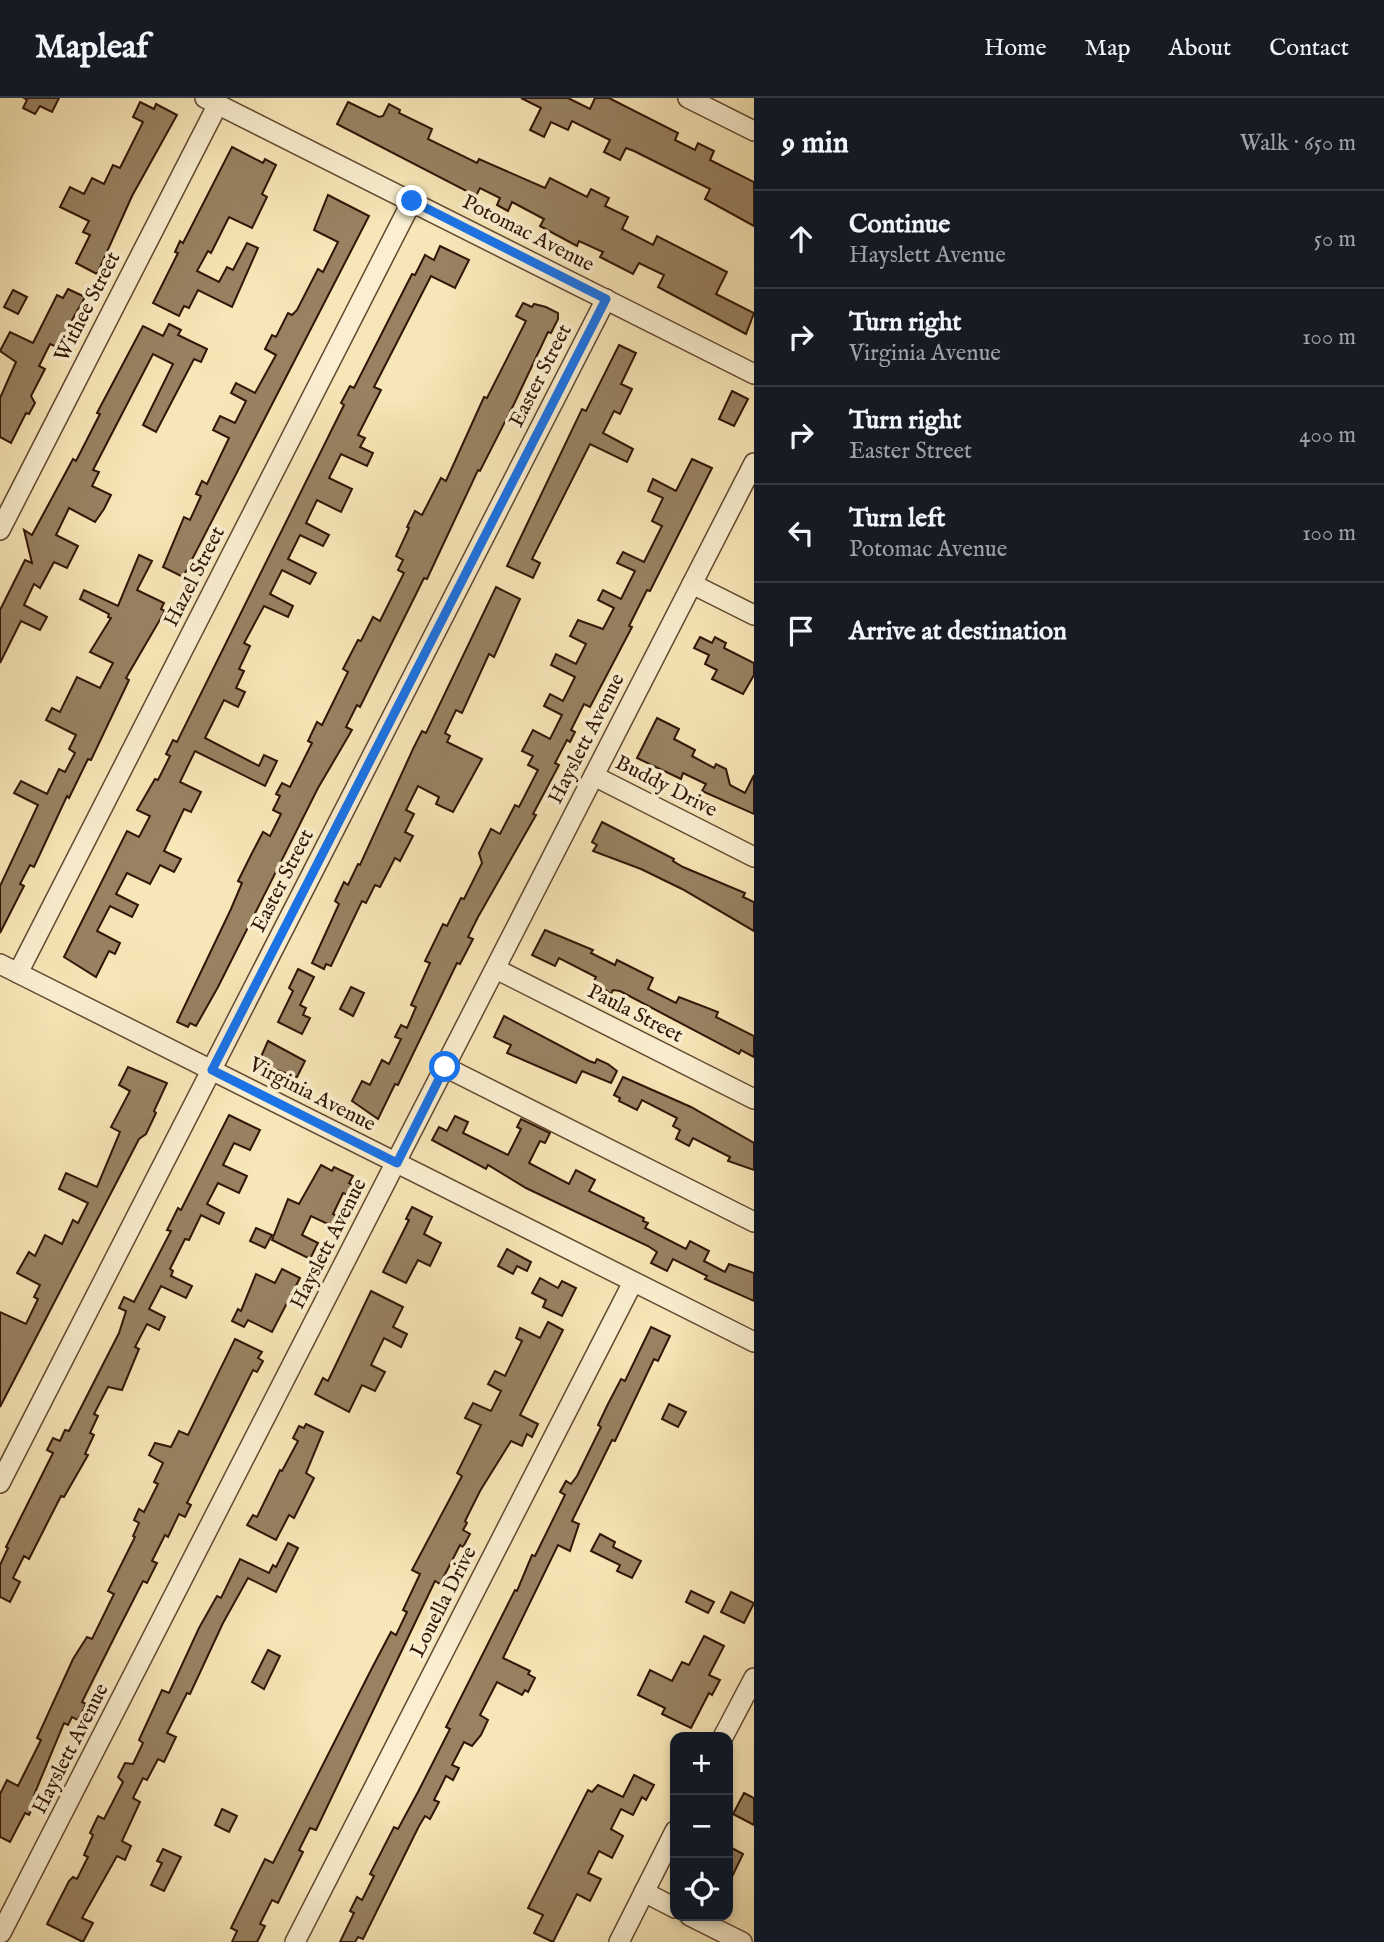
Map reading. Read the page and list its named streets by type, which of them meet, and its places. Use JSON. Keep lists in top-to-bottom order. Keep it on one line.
{"streets":{"street":["Potomac Avenue","Withee Street","Easter Street","Hazel Street","Hayslett Avenue","Buddy Drive","Paula Street","Virginia Avenue","Louella Drive"]},"crossings":[["Potomac Avenue","Withee Street"],["Potomac Avenue","Easter Street"],["Potomac Avenue","Hazel Street"],["Easter Street","Virginia Avenue"],["Hazel Street","Virginia Avenue"],["Hayslett Avenue","Buddy Drive"],["Hayslett Avenue","Paula Street"],["Hayslett Avenue","Virginia Avenue"],["Virginia Avenue","Louella Drive"]],"page":{"header":"Mapleaf","nav":["Home","Map","About","Contact"],"heading":["9 min","Walk · 650 m"],"list":[["Continue","Hayslett Avenue","50 m"],["Turn right","Virginia Avenue","100 m"],["Turn right","Easter Street","400 m"],["Turn left","Potomac Avenue","100 m"],"Arrive at destination"],"map_buttons":["+","−"]}}
